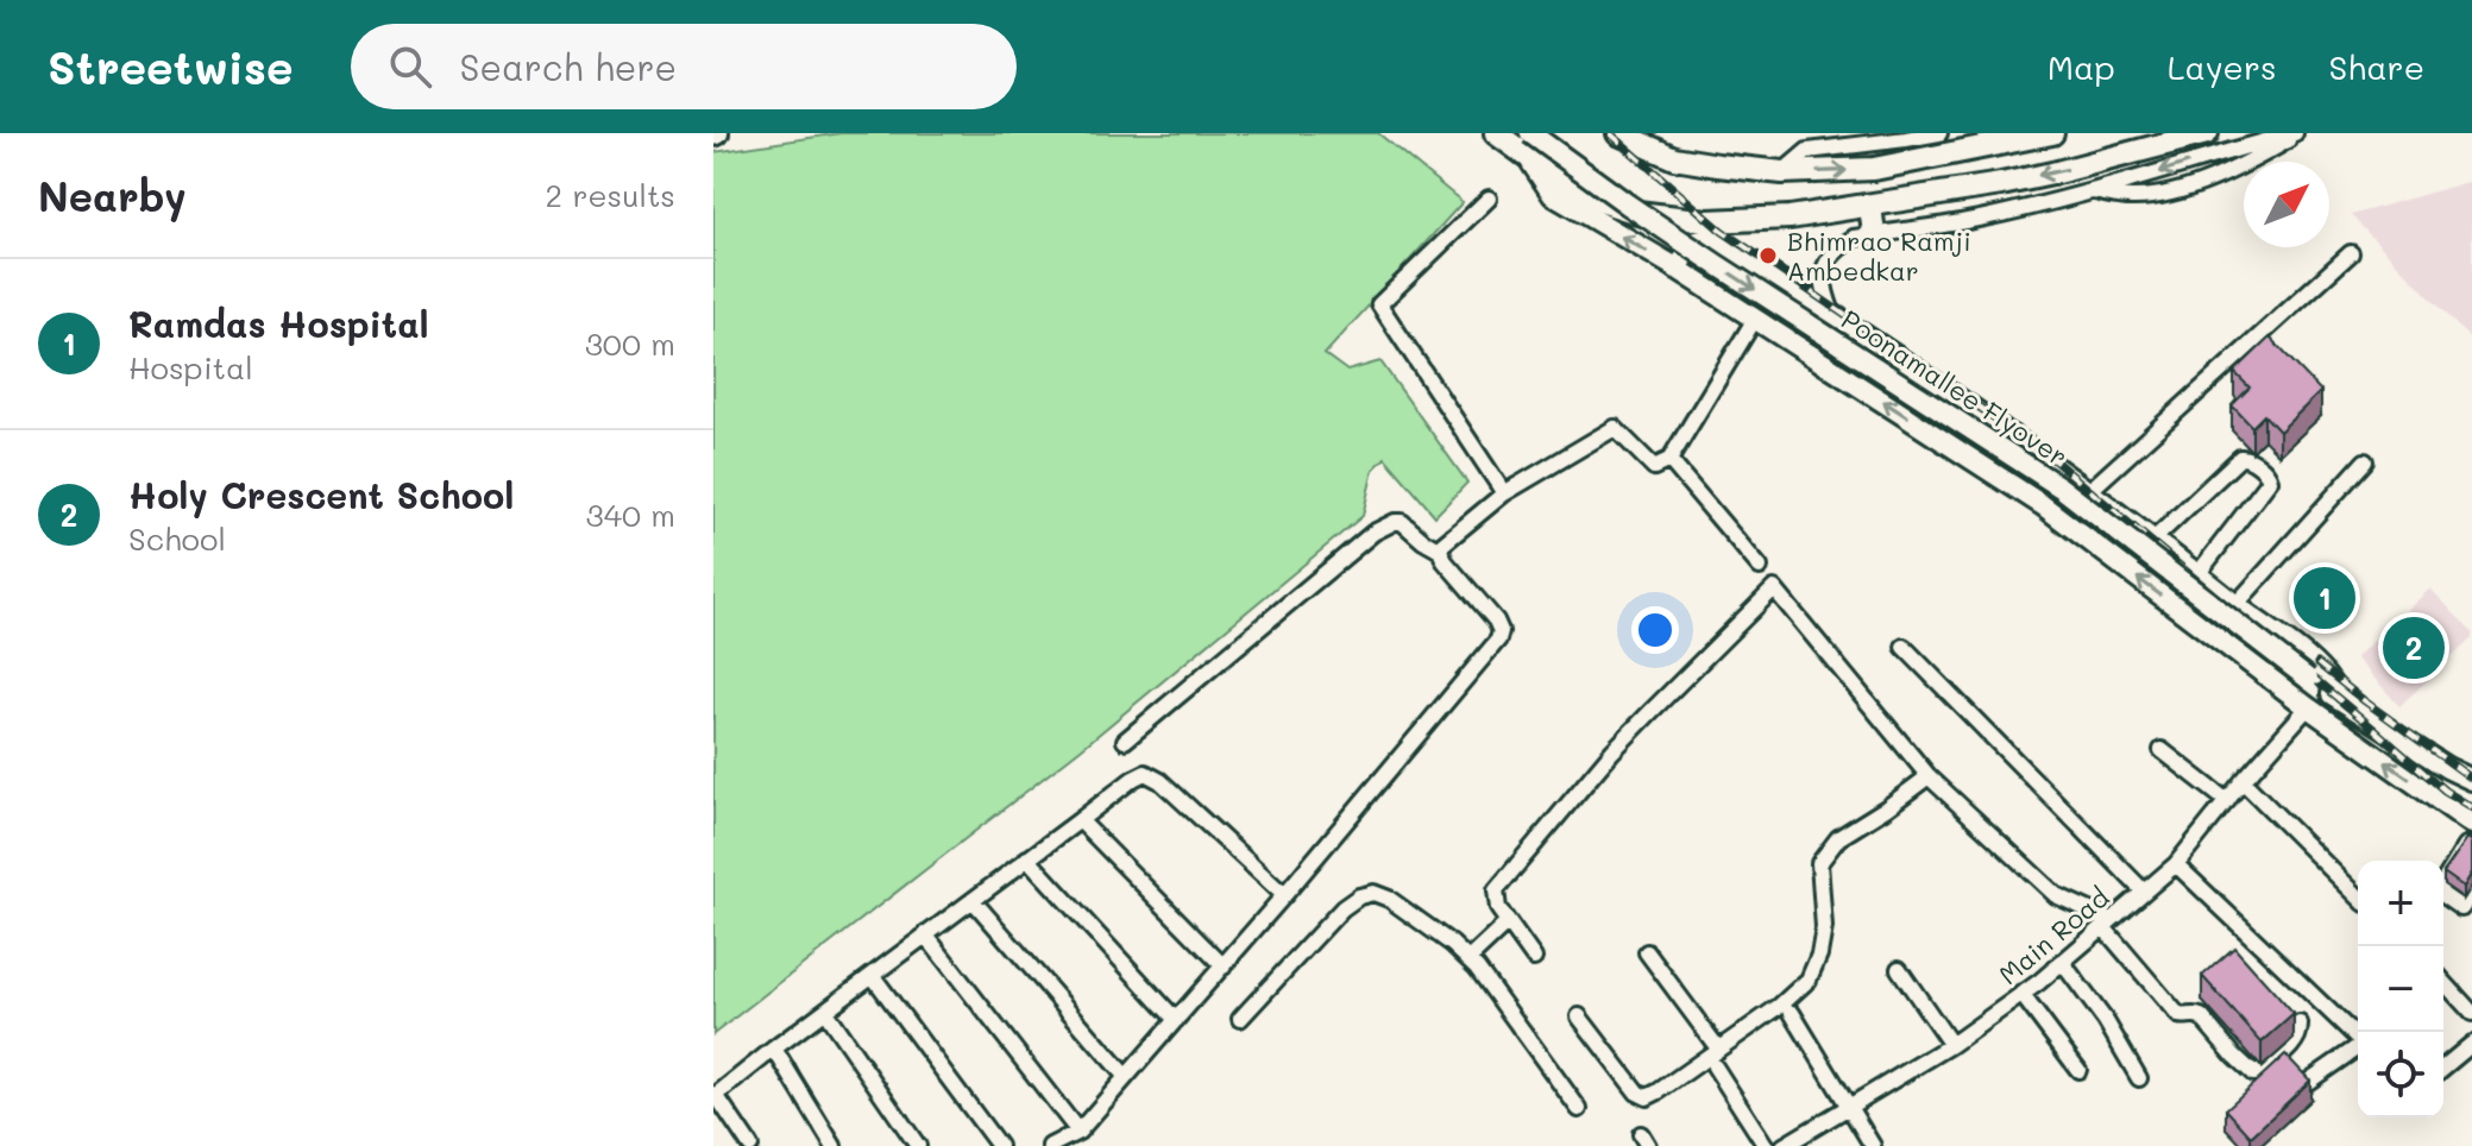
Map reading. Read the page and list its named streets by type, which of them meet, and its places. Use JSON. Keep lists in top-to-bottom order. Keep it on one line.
{"streets":{"main road":["Poonamallee Flyover"],"street":["Main Road"]},"places":["Bhimrao Ramji Ambedkar"],"north":"top right","page":{"header":"Streetwise","search":"Search here","nav":["Map","Layers","Share"],"heading":["Nearby","2 results"],"list":[{"mark":"1","name":"Ramdas Hospital","note":"Hospital","value":"300 m"},{"mark":"2","name":"Holy Crescent School","note":"School","value":"340 m"}],"pins":["1","2"],"map_buttons":["+","−"]}}
